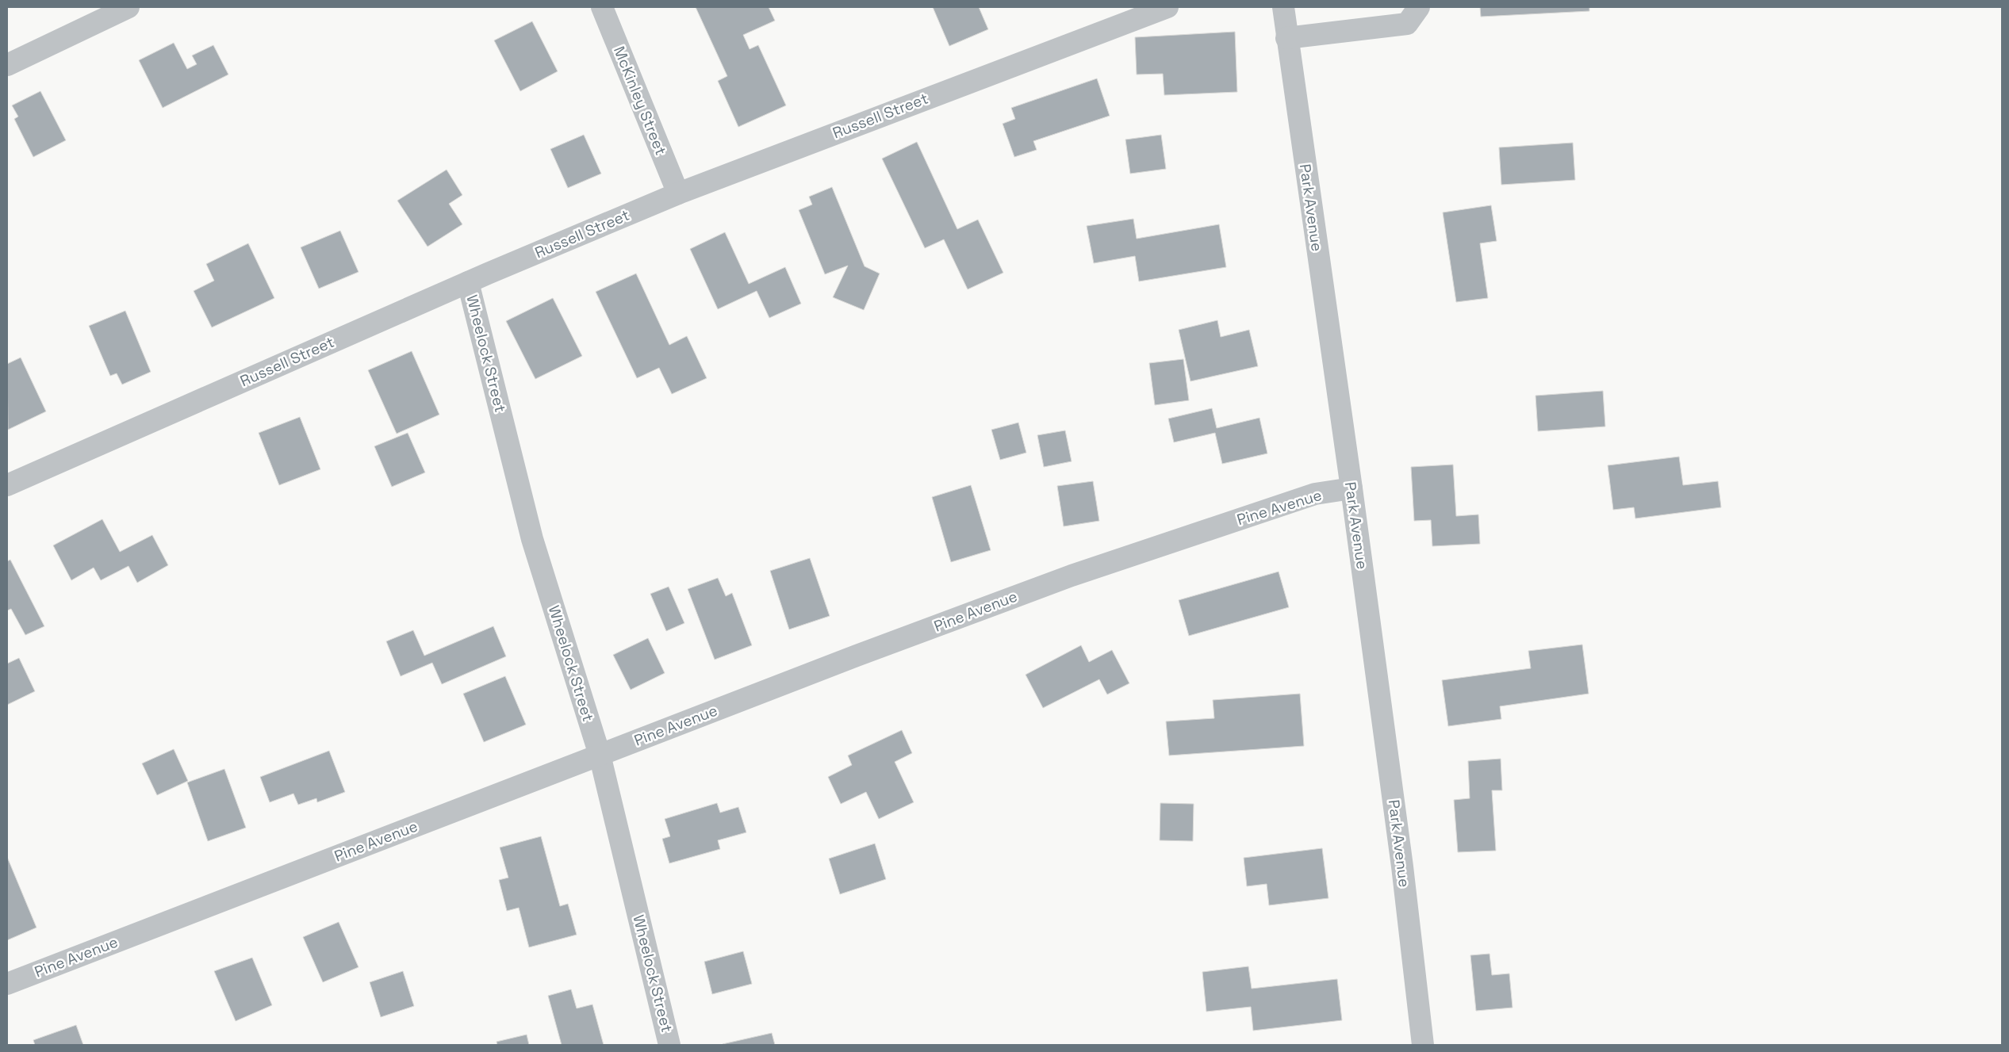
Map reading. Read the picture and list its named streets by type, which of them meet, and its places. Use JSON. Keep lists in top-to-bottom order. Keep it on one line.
{"streets":{"street":["McKinley Street","Russell Street","Park Avenue","Wheelock Street","Pine Avenue"]},"crossings":[["McKinley Street","Russell Street"],["Russell Street","Wheelock Street"],["Park Avenue","Pine Avenue"],["Wheelock Street","Pine Avenue"]]}
